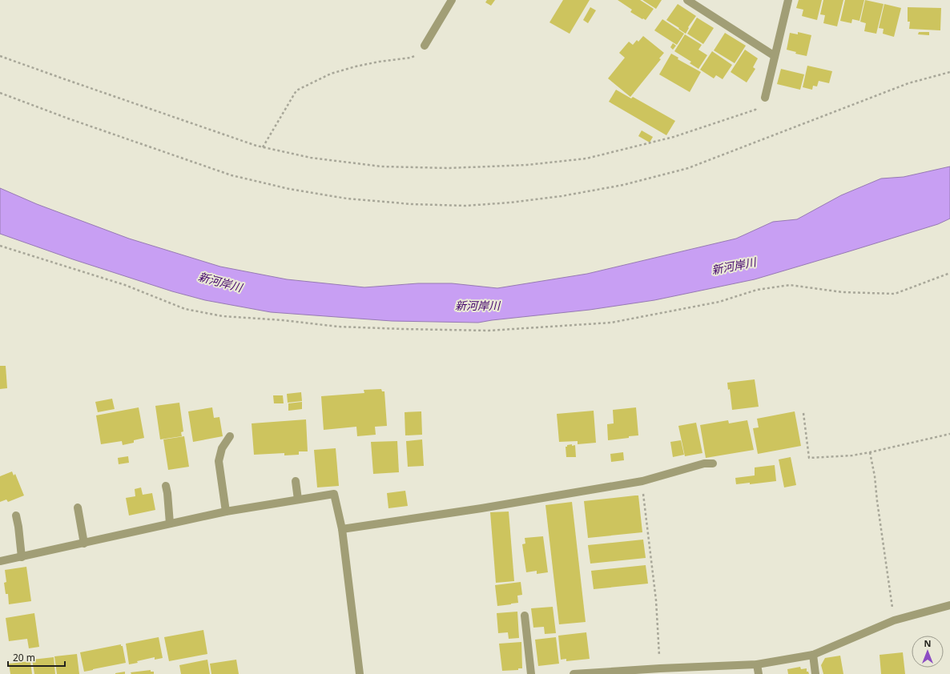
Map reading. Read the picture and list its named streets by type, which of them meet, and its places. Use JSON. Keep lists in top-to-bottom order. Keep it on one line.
{"water":["新河岸川"],"scale_bar":"20 m","north":"top"}
